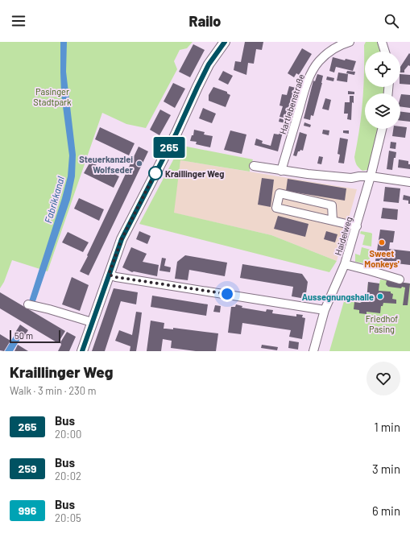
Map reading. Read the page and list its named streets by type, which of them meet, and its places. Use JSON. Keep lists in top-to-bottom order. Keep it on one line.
{"streets":{"street":["Hartlebenstraße","Haidelweg"]},"water":["Fabrikkanal"],"parks":["Pasinger Stadtpark","Friedhof Pasing"],"places":["Steuerkanzlei Wolfseder","Kraillinger Weg","Sweet Monkeys'","Aussegnungshalle"],"lines":["bus line 265"],"scale_bar":"50 m","page":{"header":"Railo","on_map":"265","scale":"50 m","heading":["Kraillinger Weg","Walk · 3 min · 230 m"],"list":[{"mark":"265","name":"Bus","note":"20:00","value":"1 min"},{"mark":"259","name":"Bus","note":"20:02","value":"3 min"},{"mark":"996","name":"Bus","note":"20:05","value":"6 min"}]}}
